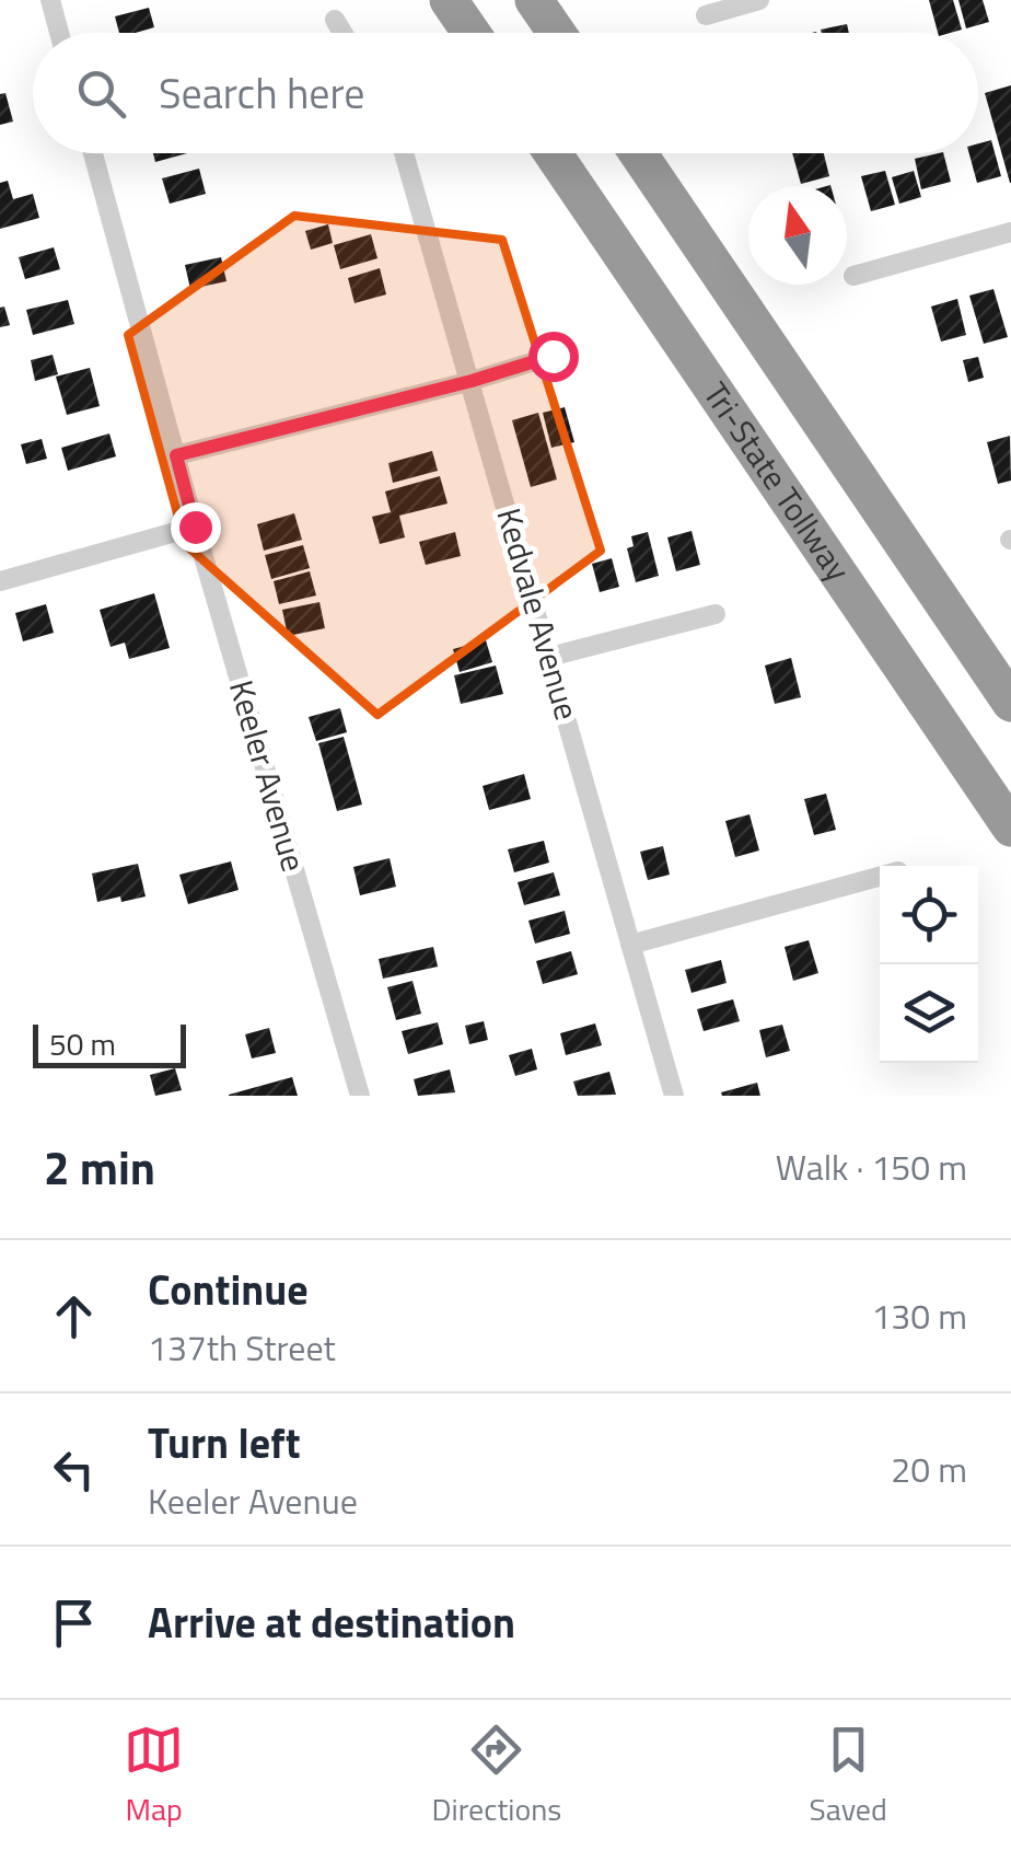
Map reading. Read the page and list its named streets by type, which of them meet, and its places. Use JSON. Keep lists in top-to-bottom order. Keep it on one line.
{"streets":{"highway":["Tri-State Tollway"],"street":["Kedvale Avenue","Keeler Avenue"]},"scale_bar":"50 m","north":"top","page":{"search":"Search here","scale":"50 m","heading":["2 min","Walk · 150 m"],"list":[["Continue","137th Street","130 m"],["Turn left","Keeler Avenue","20 m"],"Arrive at destination"],"nav":["Map","Directions","Saved"]}}
